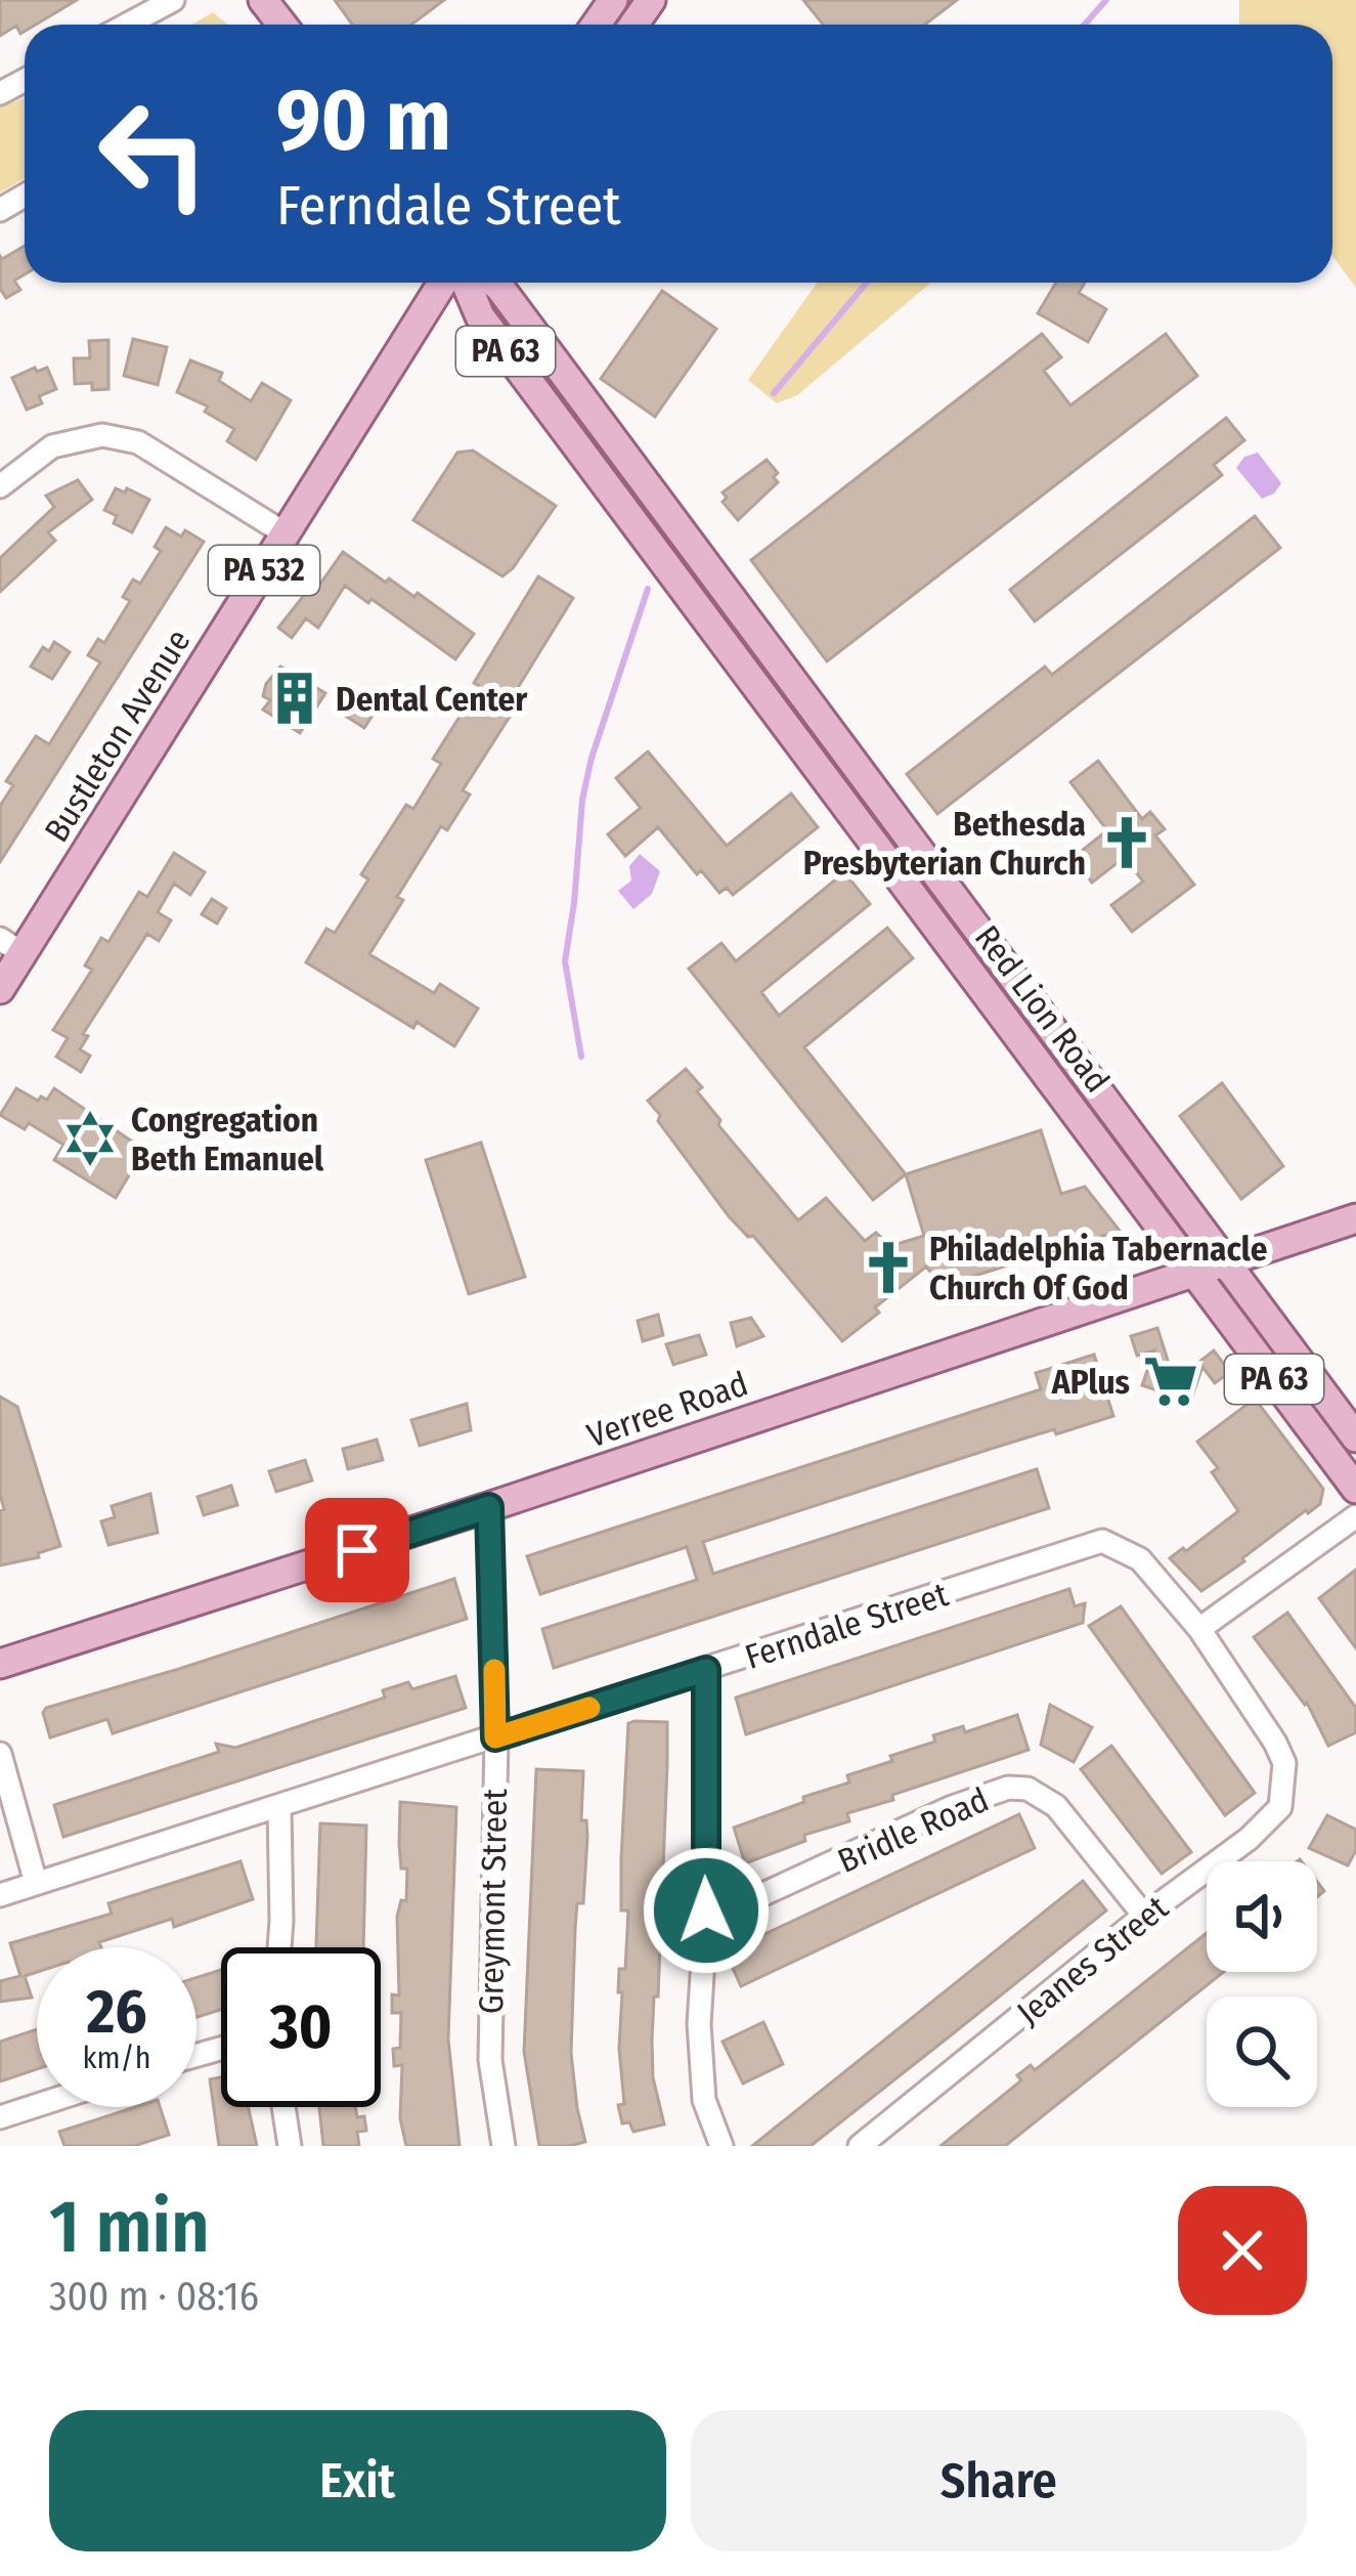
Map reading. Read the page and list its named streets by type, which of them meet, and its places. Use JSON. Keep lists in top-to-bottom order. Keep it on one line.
{"streets":{"main road":["PA 63","PA 532","Bustleton Avenue","Red Lion Road","Verree Road"],"street":["Ferndale Street","Bridle Road","Greymont Street","Jeanes Street"]},"crossings":[["Red Lion Road","Verree Road"],["Verree Road","Greymont Street"],["Ferndale Street","Greymont Street"],["Ferndale Street","Jeanes Street"],["Bridle Road","Jeanes Street"]],"places":{"building":["Dental Center"],"church":["Bethesda Presbyterian Church","Philadelphia Tabernacle Church Of God"],"synagogue":["Congregation Beth Emanuel"],"supermarket":["APlus"]},"page":{"turn":["90 m","Ferndale Street"],"speed":"26 km/h","limit":"30","heading":["1 min","300 m · 08:16"],"buttons":["Exit","Share"]}}
